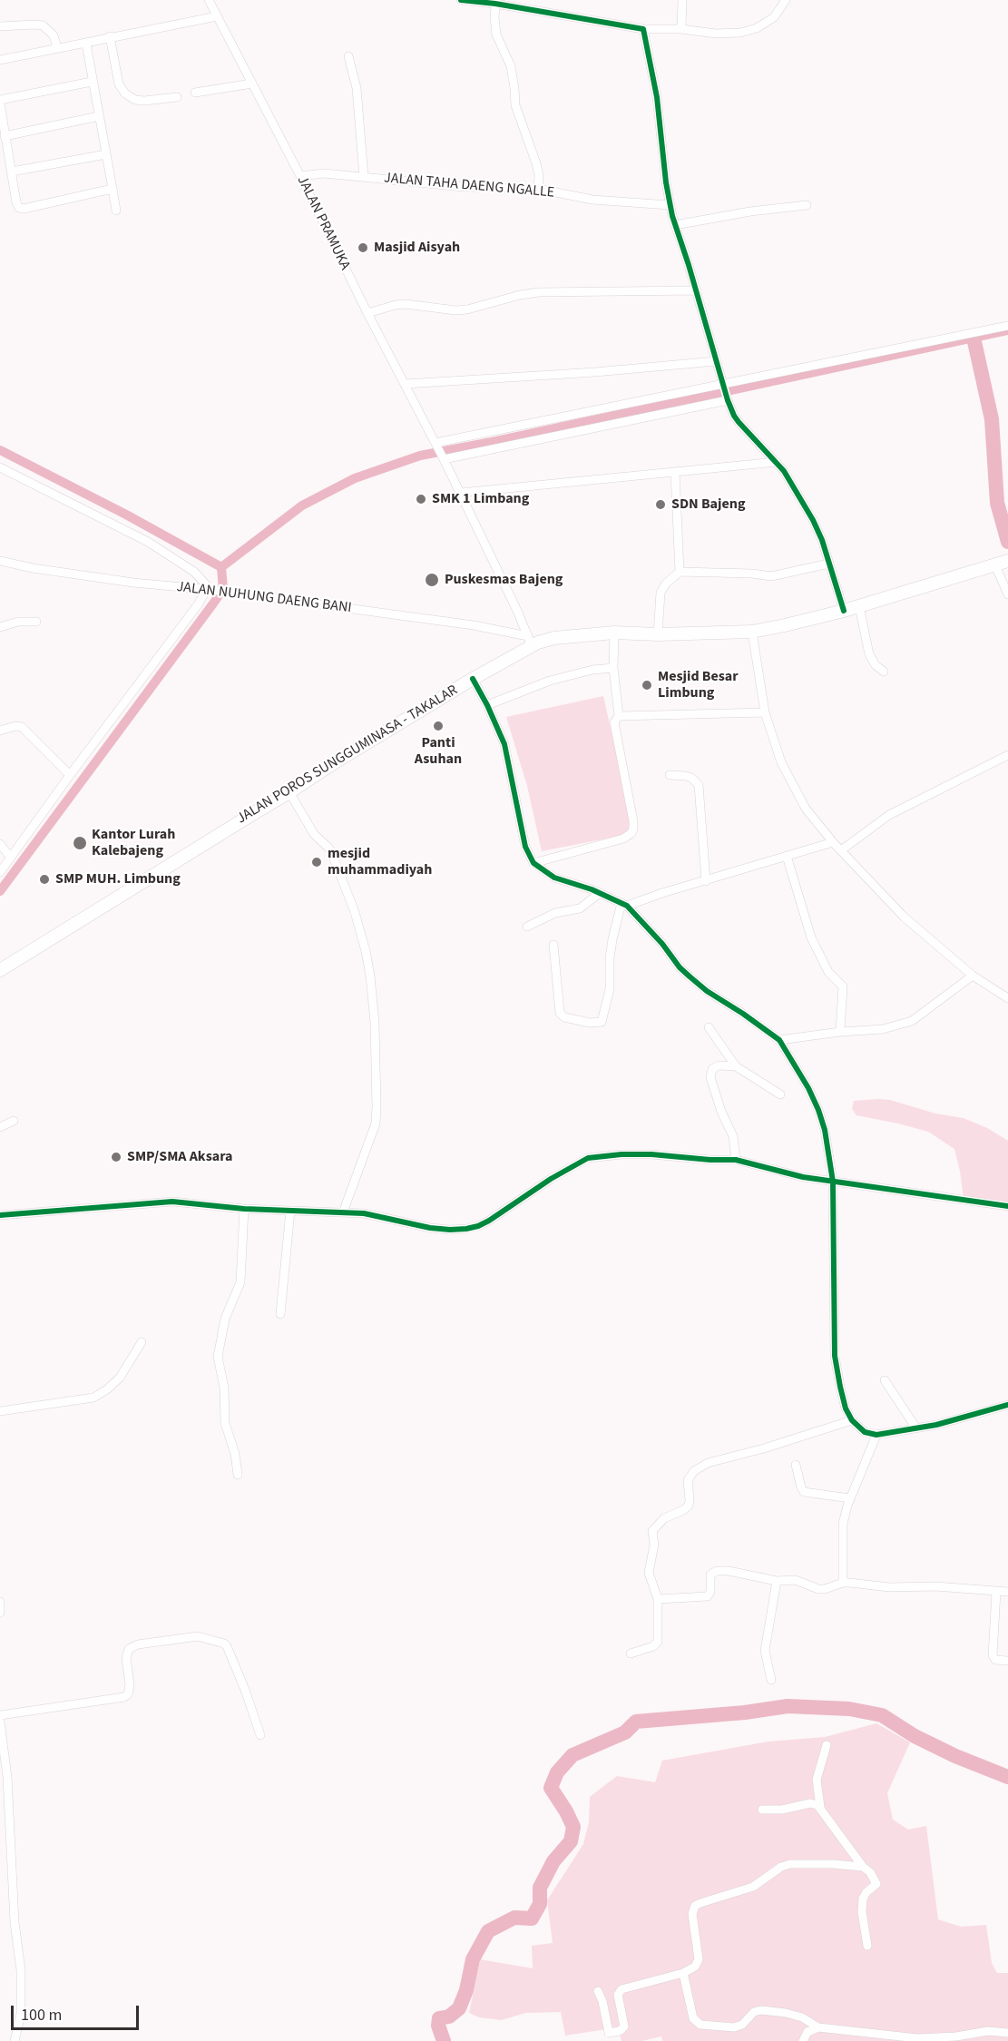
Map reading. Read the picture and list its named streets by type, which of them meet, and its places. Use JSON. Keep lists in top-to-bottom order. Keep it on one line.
{"streets":{"highway":["JALAN POROS SUNGGUMINASA - TAKALAR"],"street":["JALAN TAHA DAENG NGALLE","JALAN PRAMUKA","JALAN NUHUNG DAENG BANI"]},"crossings":[["JALAN TAHA DAENG NGALLE","JALAN PRAMUKA"],["JALAN PRAMUKA","JALAN NUHUNG DAENG BANI"],["JALAN PRAMUKA","JALAN POROS SUNGGUMINASA - TAKALAR"],["JALAN NUHUNG DAENG BANI","JALAN POROS SUNGGUMINASA - TAKALAR"]],"places":["Masjid Aisyah","SMK 1 Limbang","SDN Bajeng","Puskesmas Bajeng","Mesjid Besar Limbung","Panti Asuhan","Kantor Lurah Kalebajeng","mesjid muhammadiyah","SMP MUH. Limbung","SMP/SMA Aksara"],"scale_bar":"100 m"}
